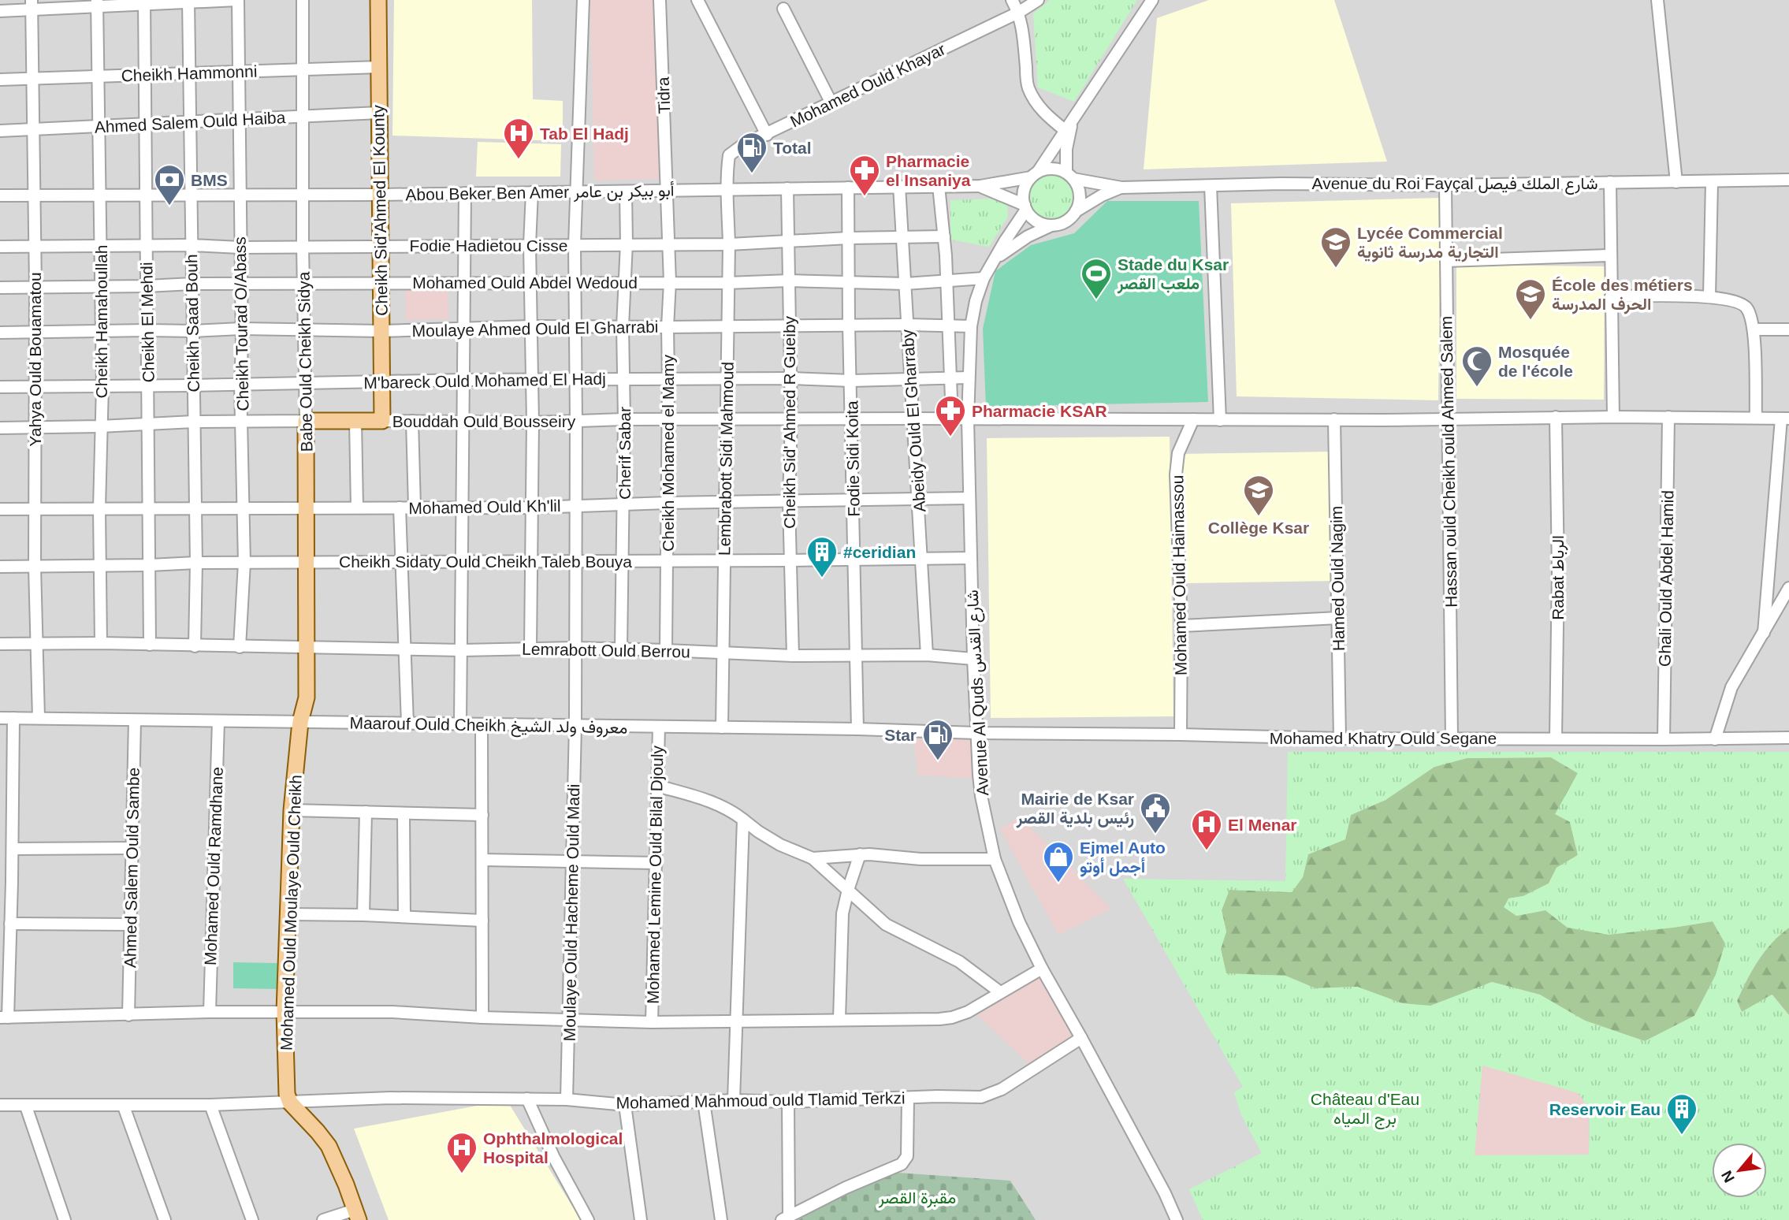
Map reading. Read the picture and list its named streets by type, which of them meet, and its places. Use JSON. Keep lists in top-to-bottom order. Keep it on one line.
{"streets":{"main road":["Cheikh Sid'Ahmed El Kounty","Babe Ould Cheikh Sidya","Bouddah Ould Bousseiry","Mohamed Ould Moulaye Ould Cheikh"],"street":["Cheikh Hammonni","Mohamed Ould Khayar","Tidra","Ahmed Salem Ould Haiba","Avenue du Roi Fayçal شارع الملك فيصل","Abou Beker Ben Amer أبو بيكر بن عامر","Fodie Hadietou Cisse","Mohamed Ould Abdel Wedoud","Cheikh Hamahoullah","Cheikh El Mehdi","Cheikh Saad Bouh","Cheikh Tourad O/Abass","Moulaye Ahmed Ould El Gharrabi","Yahya Ould Bouamatou","M'bareck Ould Mohamed El Hadj","Abeidy Ould El Gharraby","Cheikh Sid' Ahmed R Gueiby","Cherif Sabar","Cheikh Mohamed el Mamy","Lembrabott Sidi Mahmoud","Fodie Sidi Koita","Hassan ould Cheikh ould Ahmed Salem","Mohamed Ould Kh'lil","Cheikh Sidaty Ould Cheikh Taleb Bouya","Mohamed Ould Haimassou","Rabat الرباط","Hamed Ould Nagim","Ghali Ould Abdel Hamid","Lemrabott Ould Berrou","Avenue Al Quds شارع القدس","Maarouf Ould Cheikh معروف ولد الشيخ","Mohamed Khatry Ould Segane","Mohamed Ould Ramdhane","Ahmed Salem Ould Sambe","Mohamed Lemine Ould Bilal Djouly","Moulaye Ould Hacheme Ould Madi","Mohamed Mahmoud ould Tlamid Terkzi"]},"crossings":[["Cheikh Hammonni","Cheikh Sid'Ahmed El Kounty"],["Cheikh Hammonni","Cheikh Hamahoullah"],["Cheikh Hammonni","Cheikh El Mehdi"],["Cheikh Hammonni","Cheikh Saad Bouh"],["Cheikh Hammonni","Cheikh Tourad O/Abass"],["Cheikh Hammonni","Yahya Ould Bouamatou"],["Cheikh Hammonni","Babe Ould Cheikh Sidya"],["Mohamed Ould Khayar","Abou Beker Ben Amer أبو بيكر بن عامر"],["Mohamed Ould Khayar","Lembrabott Sidi Mahmoud"],["Tidra","Abou Beker Ben Amer أبو بيكر بن عامر"],["Tidra","Cheikh Mohamed el Mamy"],["Ahmed Salem Ould Haiba","Cheikh Sid'Ahmed El Kounty"],["Ahmed Salem Ould Haiba","Cheikh Hamahoullah"],["Ahmed Salem Ould Haiba","Cheikh El Mehdi"],["Ahmed Salem Ould Haiba","Cheikh Saad Bouh"],["Ahmed Salem Ould Haiba","Cheikh Tourad O/Abass"],["Ahmed Salem Ould Haiba","Yahya Ould Bouamatou"],["Ahmed Salem Ould Haiba","Babe Ould Cheikh Sidya"],["Avenue du Roi Fayçal شارع الملك فيصل","Hassan ould Cheikh ould Ahmed Salem"],["Abou Beker Ben Amer أبو بيكر بن عامر","Cheikh Sid'Ahmed El Kounty"],["Abou Beker Ben Amer أبو بيكر بن عامر","Cheikh Hamahoullah"],["Abou Beker Ben Amer أبو بيكر بن عامر","Cheikh El Mehdi"],["Abou Beker Ben Amer أبو بيكر بن عامر","Cheikh Saad Bouh"],["Abou Beker Ben Amer أبو بيكر بن عامر","Cheikh Tourad O/Abass"],["Abou Beker Ben Amer أبو بيكر بن عامر","Yahya Ould Bouamatou"],["Abou Beker Ben Amer أبو بيكر بن عامر","Babe Ould Cheikh Sidya"],["Abou Beker Ben Amer أبو بيكر بن عامر","Abeidy Ould El Gharraby"],["Abou Beker Ben Amer أبو بيكر بن عامر","Cheikh Sid' Ahmed R Gueiby"],["Abou Beker Ben Amer أبو بيكر بن عامر","Cherif Sabar"],["Abou Beker Ben Amer أبو بيكر بن عامر","Cheikh Mohamed el Mamy"],["Abou Beker Ben Amer أبو بيكر بن عامر","Lembrabott Sidi Mahmoud"],["Abou Beker Ben Amer أبو بيكر بن عامر","Fodie Sidi Koita"],["Abou Beker Ben Amer أبو بيكر بن عامر","Avenue Al Quds شارع القدس"],["Abou Beker Ben Amer أبو بيكر بن عامر","Moulaye Ould Hacheme Ould Madi"],["Cheikh Sid'Ahmed El Kounty","Fodie Hadietou Cisse"],["Cheikh Sid'Ahmed El Kounty","Mohamed Ould Abdel Wedoud"],["Cheikh Sid'Ahmed El Kounty","Moulaye Ahmed Ould El Gharrabi"],["Cheikh Sid'Ahmed El Kounty","M'bareck Ould Mohamed El Hadj"],["Cheikh Sid'Ahmed El Kounty","Bouddah Ould Bousseiry"],["Fodie Hadietou Cisse","Cheikh Hamahoullah"],["Fodie Hadietou Cisse","Cheikh El Mehdi"],["Fodie Hadietou Cisse","Cheikh Saad Bouh"],["Fodie Hadietou Cisse","Cheikh Tourad O/Abass"],["Fodie Hadietou Cisse","Yahya Ould Bouamatou"],["Fodie Hadietou Cisse","Babe Ould Cheikh Sidya"],["Fodie Hadietou Cisse","Abeidy Ould El Gharraby"],["Fodie Hadietou Cisse","Cheikh Sid' Ahmed R Gueiby"],["Fodie Hadietou Cisse","Cherif Sabar"],["Fodie Hadietou Cisse","Cheikh Mohamed el Mamy"],["Fodie Hadietou Cisse","Lembrabott Sidi Mahmoud"],["Fodie Hadietou Cisse","Fodie Sidi Koita"],["Fodie Hadietou Cisse","Moulaye Ould Hacheme Ould Madi"],["Mohamed Ould Abdel Wedoud","Cheikh Hamahoullah"],["Mohamed Ould Abdel Wedoud","Cheikh El Mehdi"],["Mohamed Ould Abdel Wedoud","Cheikh Saad Bouh"],["Mohamed Ould Abdel Wedoud","Cheikh Tourad O/Abass"],["Mohamed Ould Abdel Wedoud","Yahya Ould Bouamatou"],["Mohamed Ould Abdel Wedoud","Babe Ould Cheikh Sidya"],["Mohamed Ould Abdel Wedoud","Abeidy Ould El Gharraby"],["Mohamed Ould Abdel Wedoud","Cheikh Sid' Ahmed R Gueiby"],["Mohamed Ould Abdel Wedoud","Cherif Sabar"],["Mohamed Ould Abdel Wedoud","Cheikh Mohamed el Mamy"],["Mohamed Ould Abdel Wedoud","Lembrabott Sidi Mahmoud"],["Mohamed Ould Abdel Wedoud","Fodie Sidi Koita"],["Mohamed Ould Abdel Wedoud","Avenue Al Quds شارع القدس"],["Mohamed Ould Abdel Wedoud","Moulaye Ould Hacheme Ould Madi"],["Cheikh Hamahoullah","Moulaye Ahmed Ould El Gharrabi"],["Cheikh Hamahoullah","M'bareck Ould Mohamed El Hadj"],["Cheikh Hamahoullah","Bouddah Ould Bousseiry"],["Cheikh Hamahoullah","Mohamed Ould Kh'lil"],["Cheikh Hamahoullah","Cheikh Sidaty Ould Cheikh Taleb Bouya"],["Cheikh Hamahoullah","Lemrabott Ould Berrou"],["Cheikh El Mehdi","Moulaye Ahmed Ould El Gharrabi"],["Cheikh El Mehdi","M'bareck Ould Mohamed El Hadj"],["Cheikh El Mehdi","Bouddah Ould Bousseiry"],["Cheikh El Mehdi","Mohamed Ould Kh'lil"],["Cheikh El Mehdi","Cheikh Sidaty Ould Cheikh Taleb Bouya"],["Cheikh El Mehdi","Lemrabott Ould Berrou"],["Cheikh Saad Bouh","Moulaye Ahmed Ould El Gharrabi"],["Cheikh Saad Bouh","M'bareck Ould Mohamed El Hadj"],["Cheikh Saad Bouh","Bouddah Ould Bousseiry"],["Cheikh Saad Bouh","Mohamed Ould Kh'lil"],["Cheikh Saad Bouh","Cheikh Sidaty Ould Cheikh Taleb Bouya"],["Cheikh Saad Bouh","Lemrabott Ould Berrou"],["Cheikh Tourad O/Abass","Moulaye Ahmed Ould El Gharrabi"],["Cheikh Tourad O/Abass","M'bareck Ould Mohamed El Hadj"],["Cheikh Tourad O/Abass","Bouddah Ould Bousseiry"],["Cheikh Tourad O/Abass","Mohamed Ould Kh'lil"],["Cheikh Tourad O/Abass","Cheikh Sidaty Ould Cheikh Taleb Bouya"],["Cheikh Tourad O/Abass","Lemrabott Ould Berrou"],["Moulaye Ahmed Ould El Gharrabi","Yahya Ould Bouamatou"],["Moulaye Ahmed Ould El Gharrabi","Babe Ould Cheikh Sidya"],["Moulaye Ahmed Ould El Gharrabi","Abeidy Ould El Gharraby"],["Moulaye Ahmed Ould El Gharrabi","Cheikh Sid' Ahmed R Gueiby"],["Moulaye Ahmed Ould El Gharrabi","Cherif Sabar"],["Moulaye Ahmed Ould El Gharrabi","Cheikh Mohamed el Mamy"],["Moulaye Ahmed Ould El Gharrabi","Lembrabott Sidi Mahmoud"],["Moulaye Ahmed Ould El Gharrabi","Fodie Sidi Koita"],["Moulaye Ahmed Ould El Gharrabi","Avenue Al Quds شارع القدس"],["Moulaye Ahmed Ould El Gharrabi","Moulaye Ould Hacheme Ould Madi"],["Yahya Ould Bouamatou","M'bareck Ould Mohamed El Hadj"],["Yahya Ould Bouamatou","Bouddah Ould Bousseiry"],["Yahya Ould Bouamatou","Mohamed Ould Kh'lil"],["Yahya Ould Bouamatou","Cheikh Sidaty Ould Cheikh Taleb Bouya"],["Yahya Ould Bouamatou","Lemrabott Ould Berrou"],["Yahya Ould Bouamatou","Maarouf Ould Cheikh معروف ولد الشيخ"],["Babe Ould Cheikh Sidya","M'bareck Ould Mohamed El Hadj"],["Babe Ould Cheikh Sidya","Bouddah Ould Bousseiry"],["Babe Ould Cheikh Sidya","Mohamed Ould Kh'lil"],["Babe Ould Cheikh Sidya","Cheikh Sidaty Ould Cheikh Taleb Bouya"],["Babe Ould Cheikh Sidya","Lemrabott Ould Berrou"],["Babe Ould Cheikh Sidya","Maarouf Ould Cheikh معروف ولد الشيخ"],["Babe Ould Cheikh Sidya","Mohamed Ould Moulaye Ould Cheikh"],["M'bareck Ould Mohamed El Hadj","Abeidy Ould El Gharraby"],["M'bareck Ould Mohamed El Hadj","Cheikh Sid' Ahmed R Gueiby"],["M'bareck Ould Mohamed El Hadj","Cherif Sabar"],["M'bareck Ould Mohamed El Hadj","Cheikh Mohamed el Mamy"],["M'bareck Ould Mohamed El Hadj","Lembrabott Sidi Mahmoud"],["M'bareck Ould Mohamed El Hadj","Fodie Sidi Koita"],["M'bareck Ould Mohamed El Hadj","Avenue Al Quds شارع القدس"],["M'bareck Ould Mohamed El Hadj","Moulaye Ould Hacheme Ould Madi"],["Bouddah Ould Bousseiry","Abeidy Ould El Gharraby"],["Bouddah Ould Bousseiry","Cheikh Sid' Ahmed R Gueiby"],["Bouddah Ould Bousseiry","Cherif Sabar"],["Bouddah Ould Bousseiry","Cheikh Mohamed el Mamy"],["Bouddah Ould Bousseiry","Lembrabott Sidi Mahmoud"],["Bouddah Ould Bousseiry","Fodie Sidi Koita"],["Bouddah Ould Bousseiry","Hassan ould Cheikh ould Ahmed Salem"],["Bouddah Ould Bousseiry","Mohamed Ould Haimassou"],["Bouddah Ould Bousseiry","Rabat الرباط"],["Bouddah Ould Bousseiry","Hamed Ould Nagim"],["Bouddah Ould Bousseiry","Ghali Ould Abdel Hamid"],["Bouddah Ould Bousseiry","Avenue Al Quds شارع القدس"],["Bouddah Ould Bousseiry","Moulaye Ould Hacheme Ould Madi"],["Abeidy Ould El Gharraby","Mohamed Ould Kh'lil"],["Abeidy Ould El Gharraby","Cheikh Sidaty Ould Cheikh Taleb Bouya"],["Abeidy Ould El Gharraby","Lemrabott Ould Berrou"],["Cheikh Sid' Ahmed R Gueiby","Mohamed Ould Kh'lil"],["Cheikh Sid' Ahmed R Gueiby","Cheikh Sidaty Ould Cheikh Taleb Bouya"],["Cheikh Sid' Ahmed R Gueiby","Lemrabott Ould Berrou"],["Cherif Sabar","Mohamed Ould Kh'lil"],["Cherif Sabar","Cheikh Sidaty Ould Cheikh Taleb Bouya"],["Cherif Sabar","Lemrabott Ould Berrou"],["Cheikh Mohamed el Mamy","Mohamed Ould Kh'lil"],["Cheikh Mohamed el Mamy","Cheikh Sidaty Ould Cheikh Taleb Bouya"],["Cheikh Mohamed el Mamy","Lemrabott Ould Berrou"],["Lembrabott Sidi Mahmoud","Mohamed Ould Kh'lil"],["Lembrabott Sidi Mahmoud","Cheikh Sidaty Ould Cheikh Taleb Bouya"],["Lembrabott Sidi Mahmoud","Lemrabott Ould Berrou"],["Lembrabott Sidi Mahmoud","Maarouf Ould Cheikh معروف ولد الشيخ"],["Fodie Sidi Koita","Mohamed Ould Kh'lil"],["Fodie Sidi Koita","Cheikh Sidaty Ould Cheikh Taleb Bouya"],["Fodie Sidi Koita","Lemrabott Ould Berrou"],["Fodie Sidi Koita","Maarouf Ould Cheikh معروف ولد الشيخ"],["Hassan ould Cheikh ould Ahmed Salem","Mohamed Khatry Ould Segane"],["Mohamed Ould Kh'lil","Avenue Al Quds شارع القدس"],["Mohamed Ould Kh'lil","Moulaye Ould Hacheme Ould Madi"],["Cheikh Sidaty Ould Cheikh Taleb Bouya","Avenue Al Quds شارع القدس"],["Cheikh Sidaty Ould Cheikh Taleb Bouya","Moulaye Ould Hacheme Ould Madi"],["Mohamed Ould Haimassou","Mohamed Khatry Ould Segane"],["Rabat الرباط","Mohamed Khatry Ould Segane"],["Hamed Ould Nagim","Mohamed Khatry Ould Segane"],["Ghali Ould Abdel Hamid","Mohamed Khatry Ould Segane"],["Lemrabott Ould Berrou","Avenue Al Quds شارع القدس"],["Lemrabott Ould Berrou","Moulaye Ould Hacheme Ould Madi"],["Avenue Al Quds شارع القدس","Maarouf Ould Cheikh معروف ولد الشيخ"],["Avenue Al Quds شارع القدس","Mohamed Khatry Ould Segane"],["Avenue Al Quds شارع القدس","Mohamed Mahmoud ould Tlamid Terkzi"],["Maarouf Ould Cheikh معروف ولد الشيخ","Mohamed Khatry Ould Segane"],["Maarouf Ould Cheikh معروف ولد الشيخ","Mohamed Ould Ramdhane"],["Maarouf Ould Cheikh معروف ولد الشيخ","Ahmed Salem Ould Sambe"],["Maarouf Ould Cheikh معروف ولد الشيخ","Mohamed Lemine Ould Bilal Djouly"],["Maarouf Ould Cheikh معروف ولد الشيخ","Mohamed Ould Moulaye Ould Cheikh"],["Maarouf Ould Cheikh معروف ولد الشيخ","Moulaye Ould Hacheme Ould Madi"],["Mohamed Ould Moulaye Ould Cheikh","Mohamed Mahmoud ould Tlamid Terkzi"],["Moulaye Ould Hacheme Ould Madi","Mohamed Mahmoud ould Tlamid Terkzi"]],"parks":["Château d'Eau برج المياه","مقبرة القصر"],"places":{"hospital":["Tab El Hadj","El Menar","Ophthalmological Hospital"],"fuel station":["Total","Star"],"pharmacy":["Pharmacie el Insaniya","Pharmacie KSAR"],"bank":["BMS"],"school or university":["Lycée Commercial التجارية مدرسة ثانوية","École des métiers الحرف المدرسة","Collège Ksar"],"sports":["Stade du Ksar ملعب القصر"],"mosque":["Mosquée de l'école"],"building":["#ceridian","Reservoir Eau"],"public building":["Mairie de Ksar رئيس بلدية القصر"],"shop":["Ejmel Auto أجمل أوتو"]},"north":"bottom left"}
